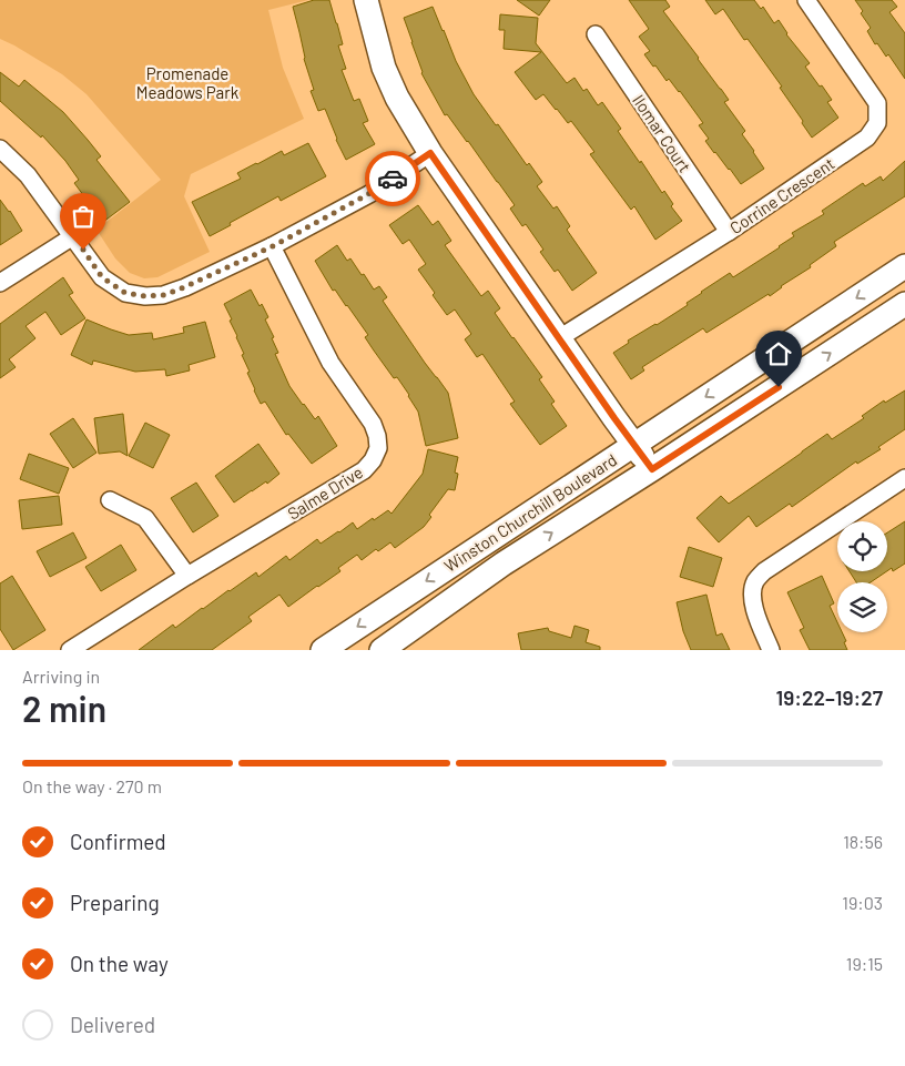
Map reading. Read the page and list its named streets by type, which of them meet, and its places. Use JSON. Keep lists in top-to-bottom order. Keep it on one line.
{"streets":{"main road":["Winston Churchill Boulevard"],"street":["Ilomar Court","Corrine Crescent","Salme Drive"]},"crossings":[["Ilomar Court","Corrine Crescent"]],"parks":["Promenade Meadows Park"],"page":{"heading":["2 min","Arriving in","19:22–19:27"],"bar":"On the way · 270 m","list":[["Confirmed","18:56"],["Preparing","19:03"],["On the way","19:15"],"Delivered"]}}
